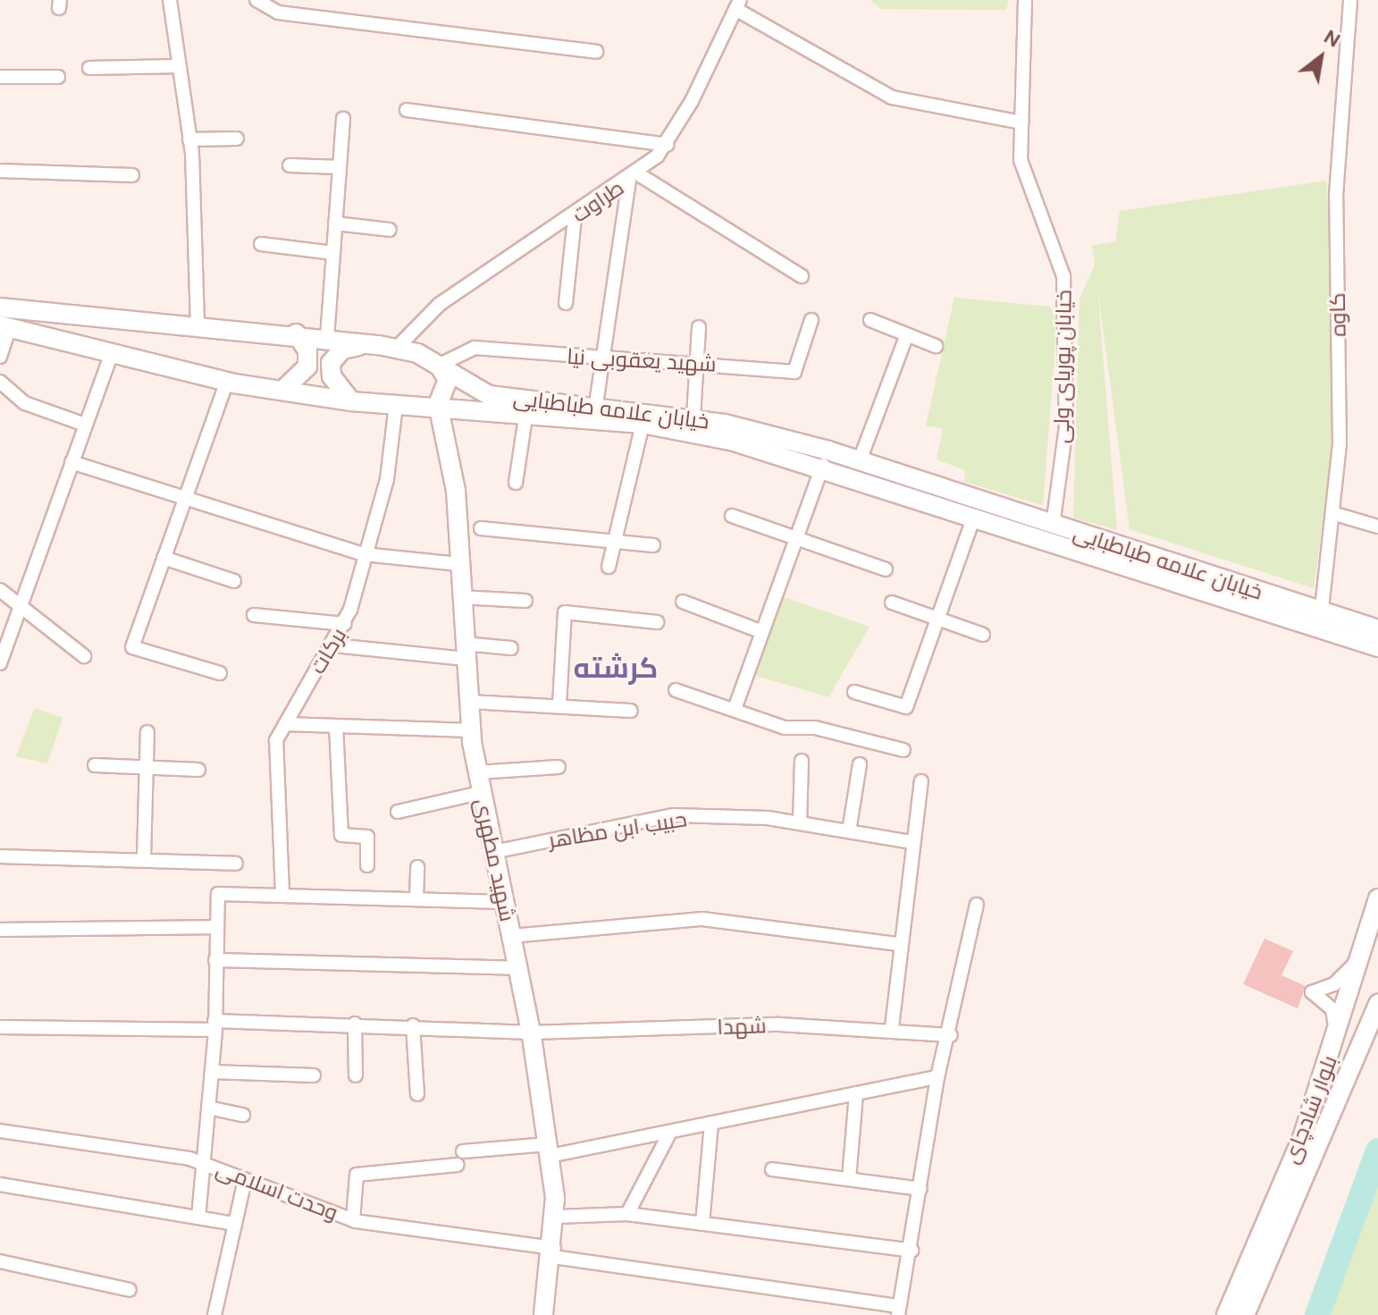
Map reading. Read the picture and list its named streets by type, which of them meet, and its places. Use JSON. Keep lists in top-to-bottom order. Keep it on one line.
{"streets":{"street":["طراوت","کاوه","شهید یعقوبی نیا","خیابان پوریای ولی","خیابان علامه طباطبایی","برکات","حبیب ابن مظاهر","شهید مطهری","شهدا","بلوار شادچای","وحدت اسلامی"]},"crossings":[["طراوت","خیابان علامه طباطبایی"],["کاوه","خیابان علامه طباطبایی"],["شهید یعقوبی نیا","خیابان علامه طباطبایی"],["شهید یعقوبی نیا","شهید مطهری"],["خیابان پوریای ولی","خیابان علامه طباطبایی"],["خیابان علامه طباطبایی","برکات"],["خیابان علامه طباطبایی","شهید مطهری"],["حبیب ابن مظاهر","شهید مطهری"],["شهید مطهری","شهدا"],["شهید مطهری","وحدت اسلامی"]],"districts":["کرشته"],"north":"top right"}
